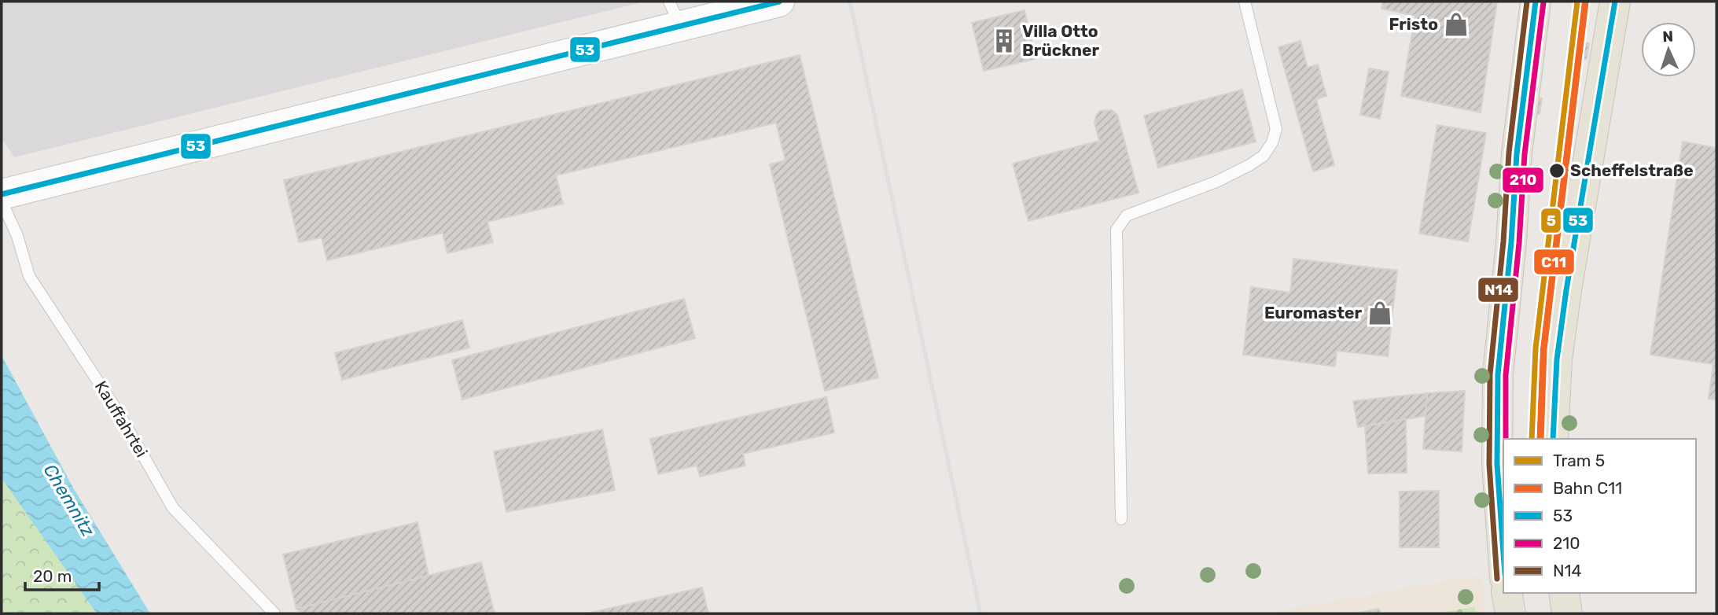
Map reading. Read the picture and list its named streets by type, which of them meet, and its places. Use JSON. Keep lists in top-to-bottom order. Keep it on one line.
{"streets":{"lane":["Kauffahrtei"]},"water":["Chemnitz"],"places":{"shop":["Fristo","Euromaster"],"building":["Villa Otto Brückner"],"other":["Scheffelstraße"]},"lines":["tram line 5","transit line 53","transit line N14","rail line C11","transit line 210"],"legend":["Tram 5","Bahn C11","53","210","N14"],"scale_bar":"20 m","north":"top"}
